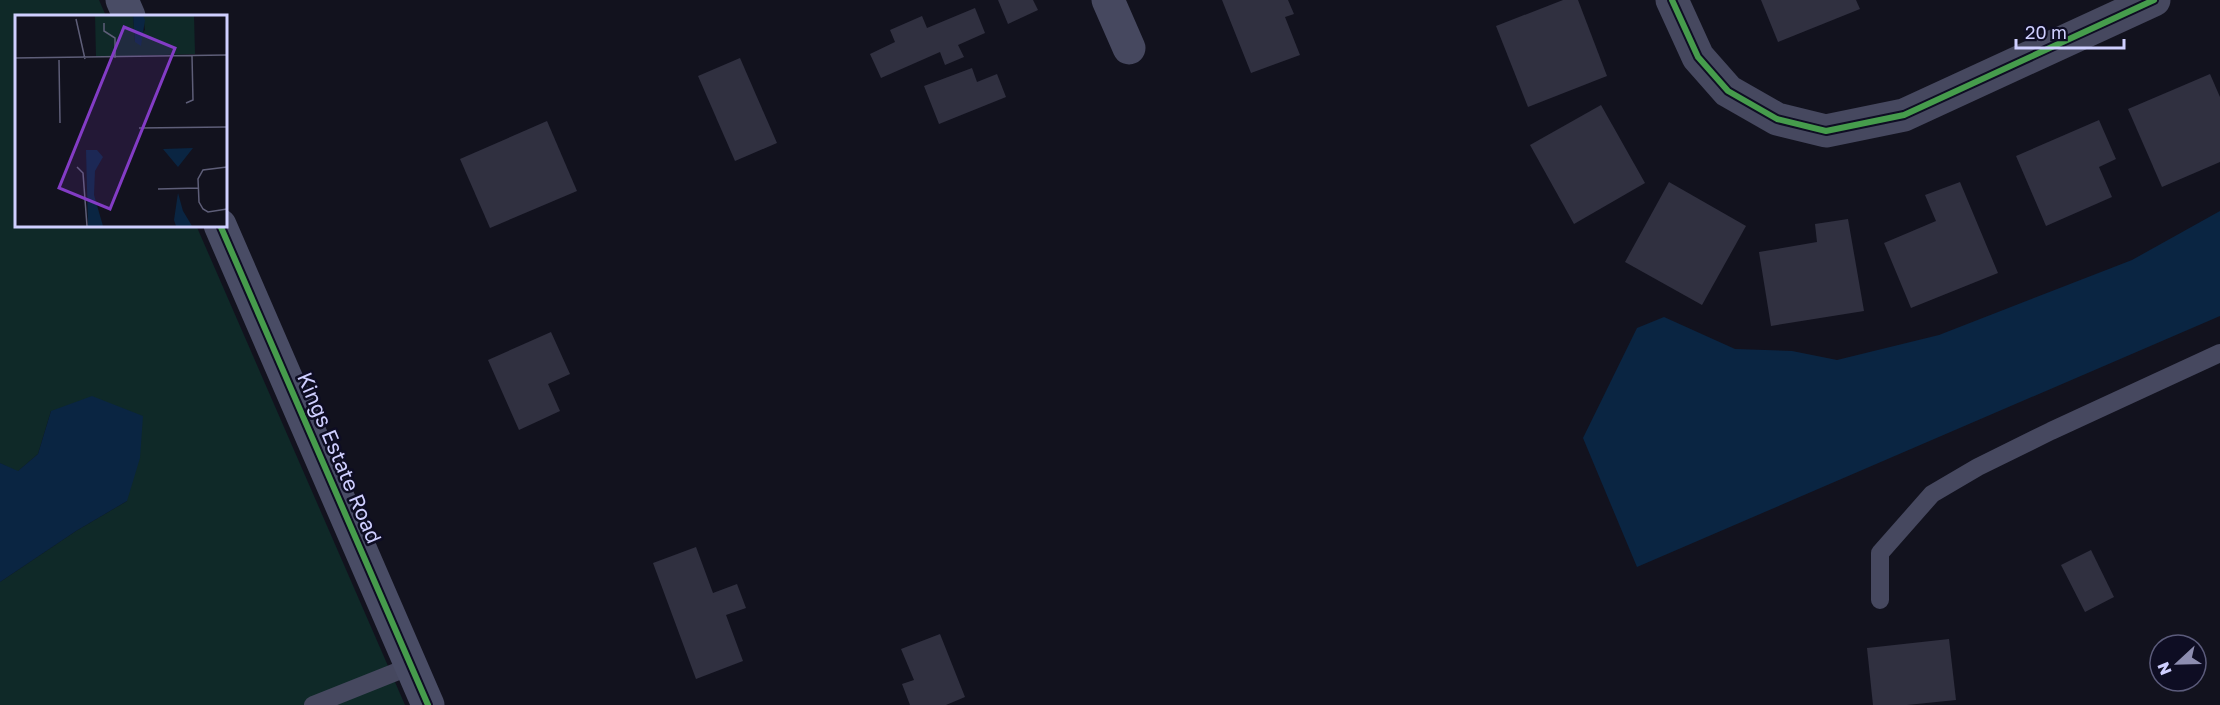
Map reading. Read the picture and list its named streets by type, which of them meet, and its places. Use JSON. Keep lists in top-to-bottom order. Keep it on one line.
{"streets":{"street":["Kings Estate Road"]},"scale_bar":"20 m","north":"left"}
